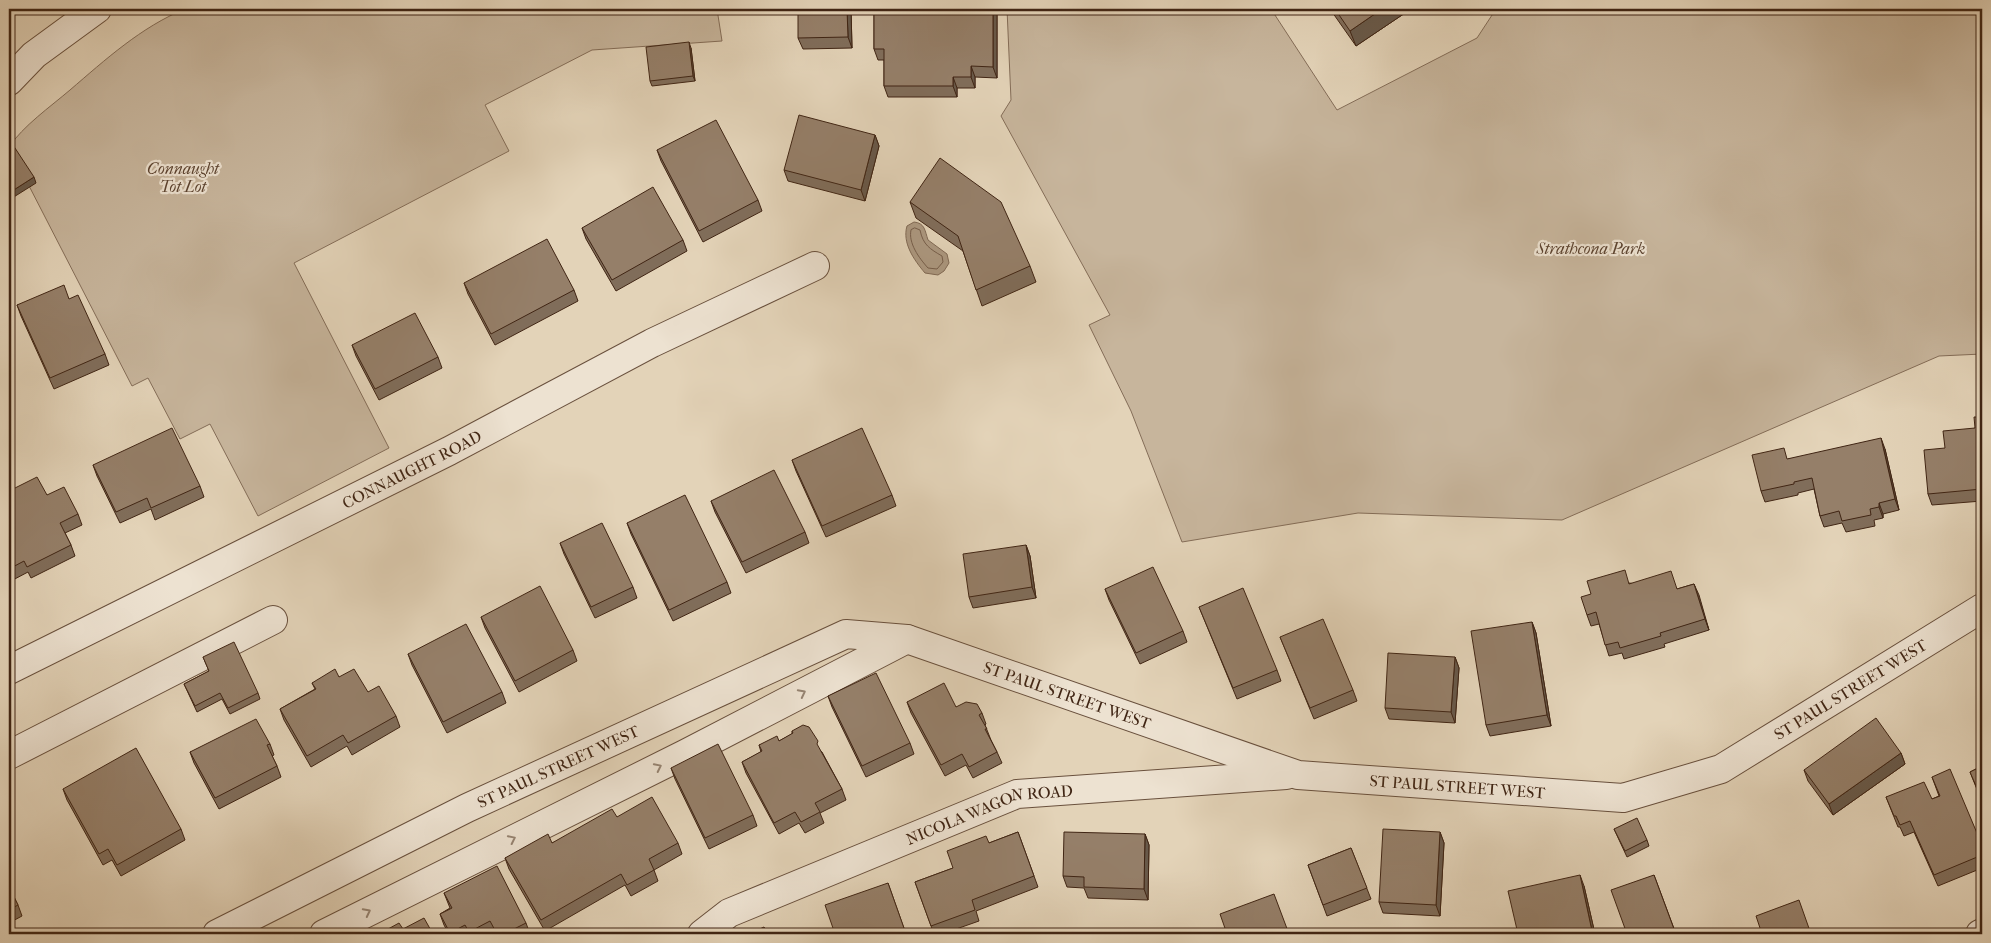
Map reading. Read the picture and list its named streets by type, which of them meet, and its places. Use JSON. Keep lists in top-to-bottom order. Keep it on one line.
{"streets":{"street":["CONNAUGHT ROAD","ST PAUL STREET WEST","NICOLA WAGON ROAD"]},"crossings":[["ST PAUL STREET WEST","NICOLA WAGON ROAD"]],"parks":["Connaught Tot Lot","Strathcona Park"]}
